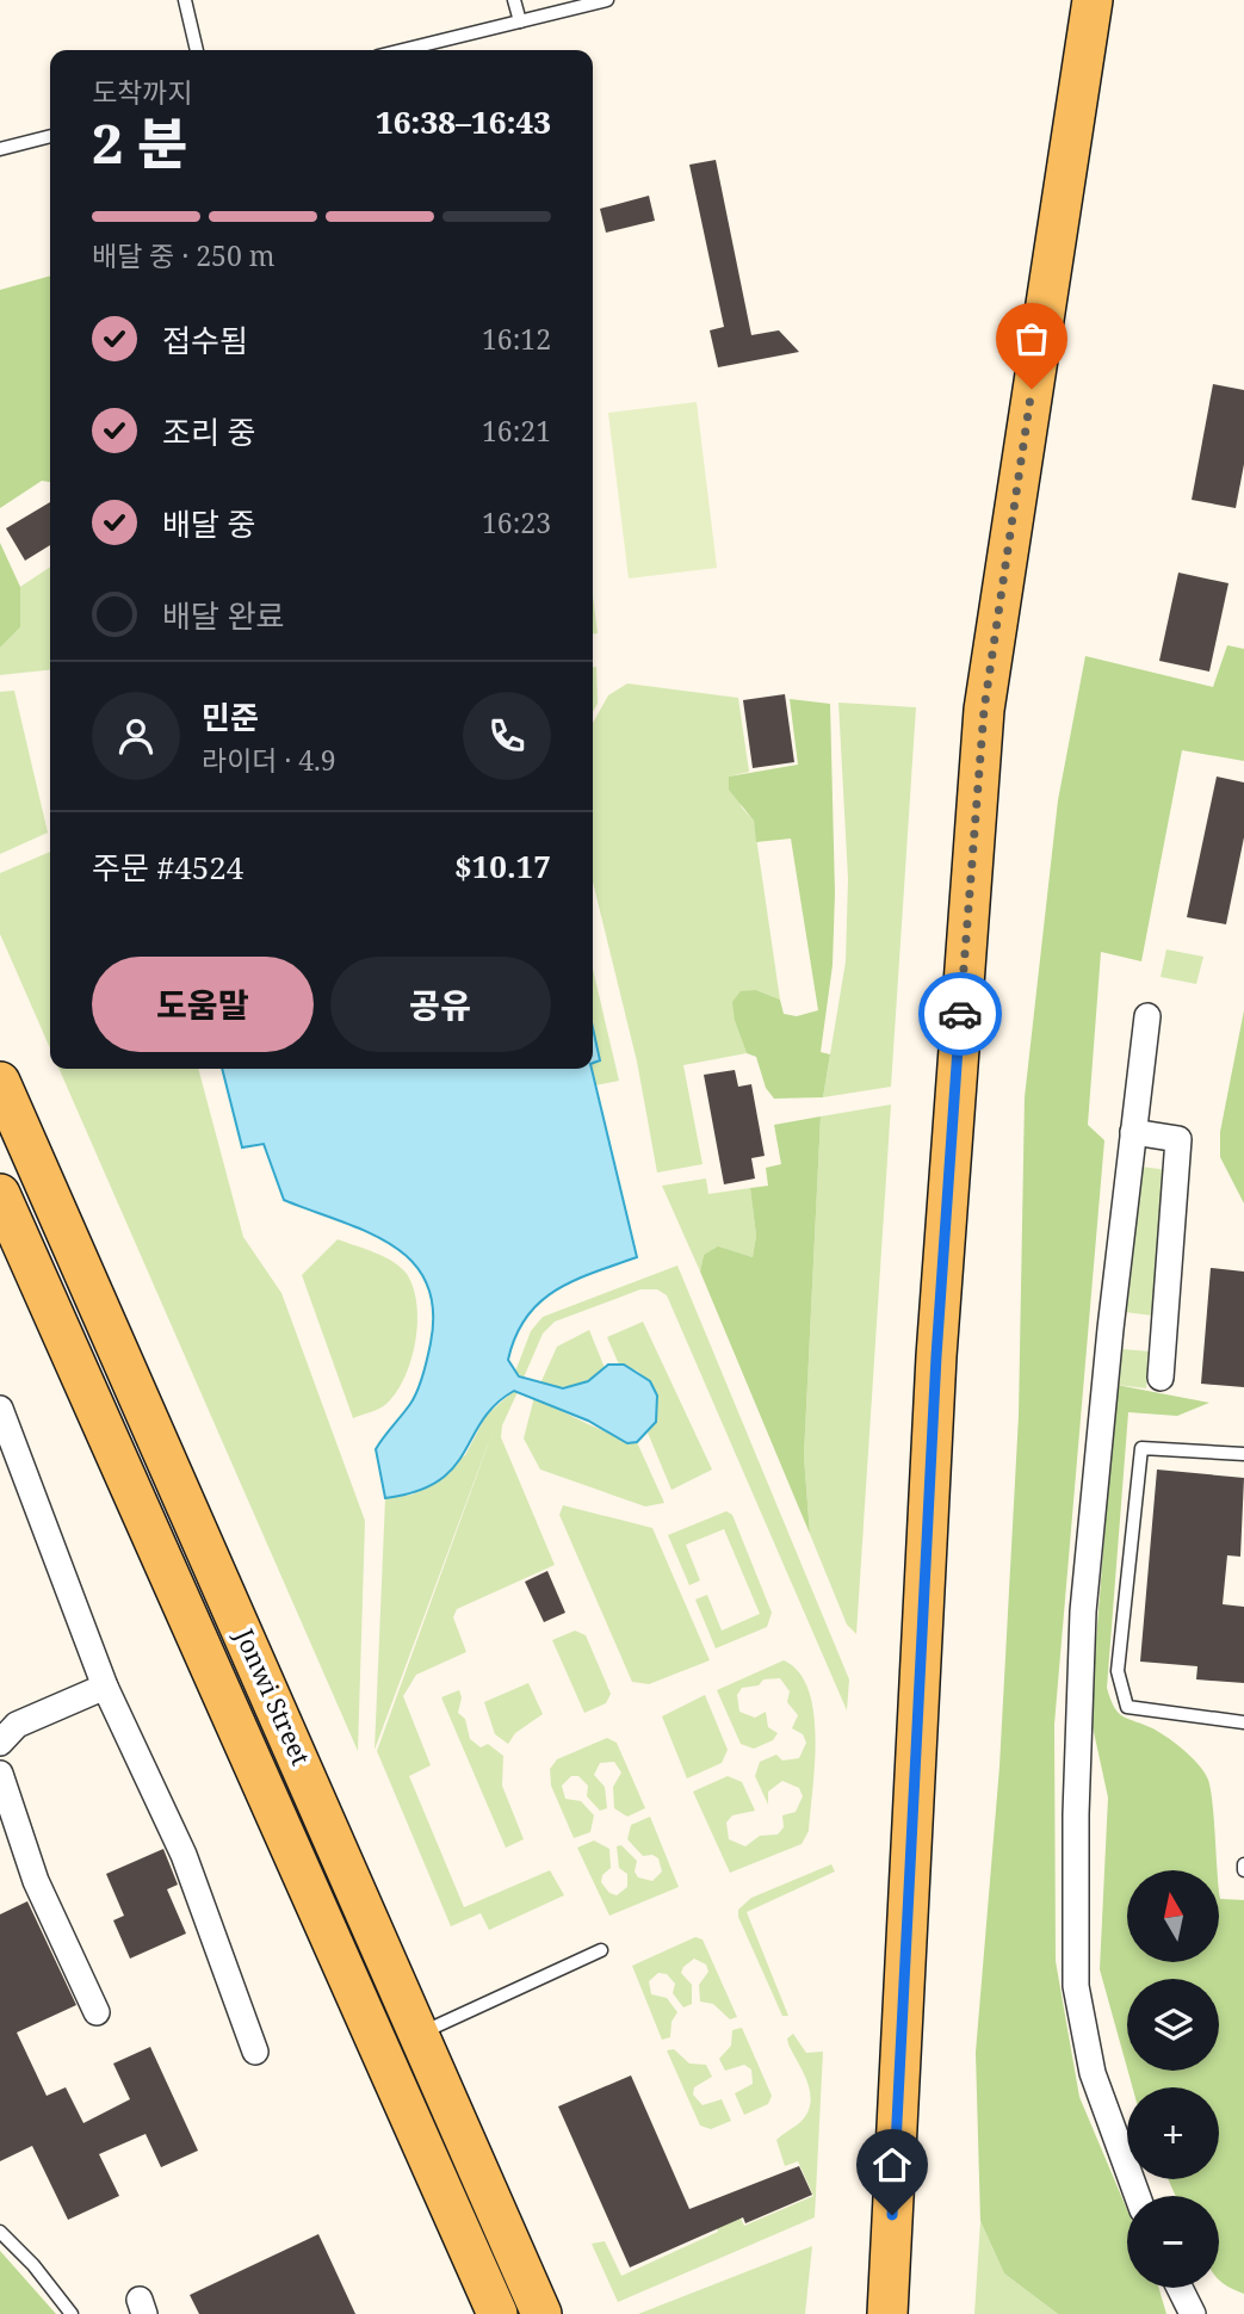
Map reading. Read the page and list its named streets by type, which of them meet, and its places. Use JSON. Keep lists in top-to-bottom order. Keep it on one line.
{"streets":{"main road":["Jonwi Street"]},"north":"top","page":{"heading":["2 분","도착까지","16:38–16:43"],"panel":["민준","라이더 · 4.9","주문 #4524","$10.17"],"bar":"배달 중 · 250 m","list":[["접수됨","16:12"],["조리 중","16:21"],["배달 중","16:23"],"배달 완료"],"buttons":["도움말","공유"],"map_buttons":["+","−"]}}
